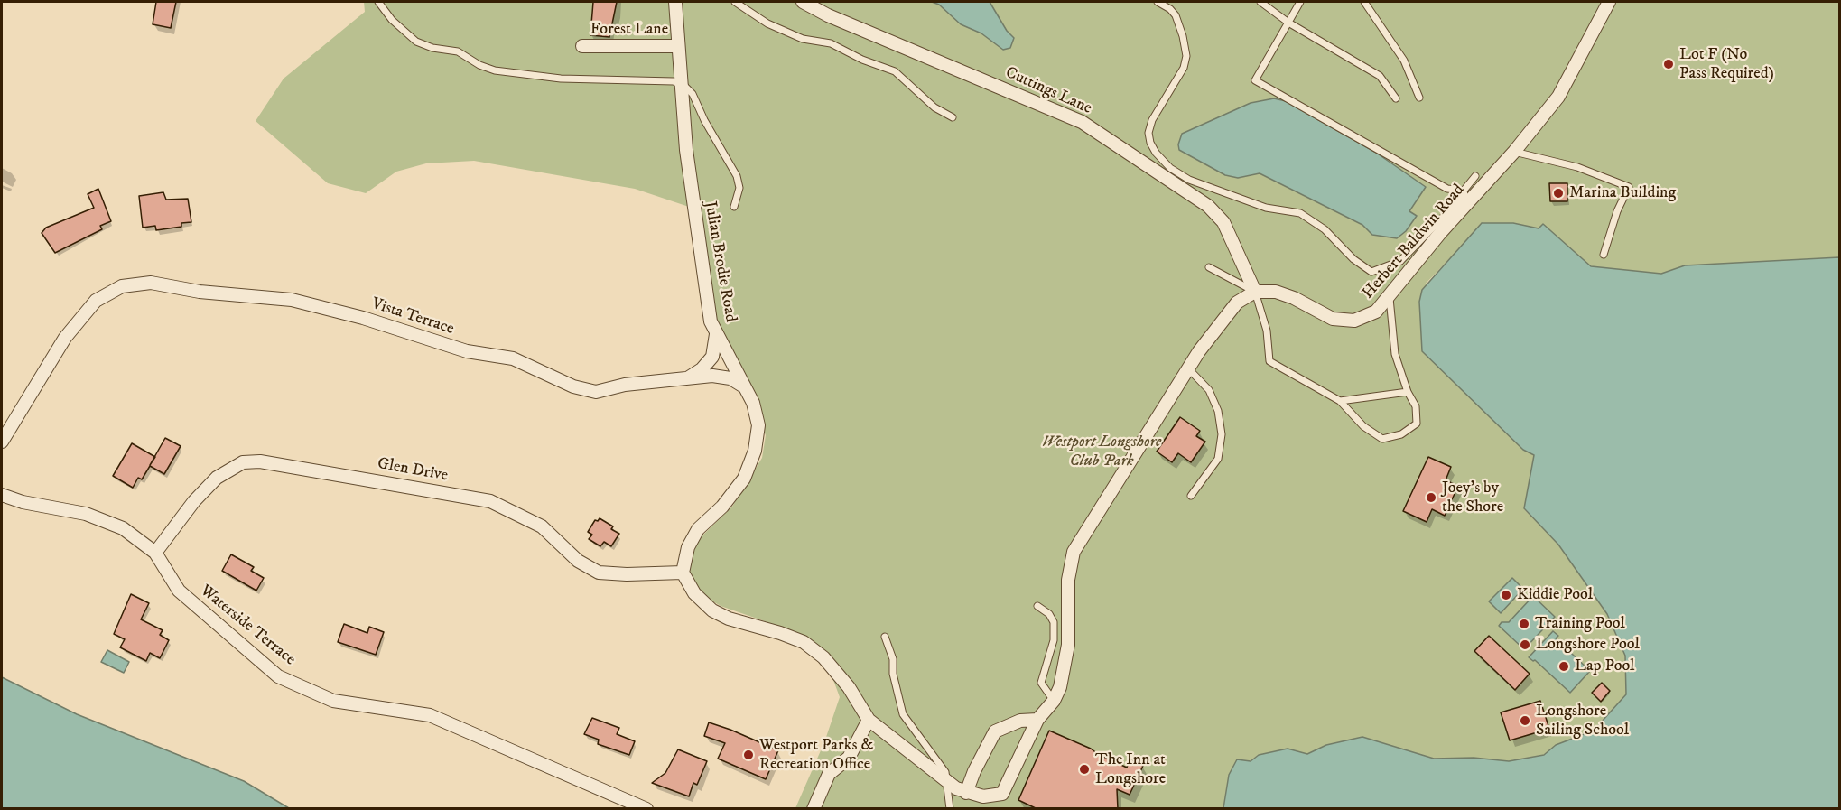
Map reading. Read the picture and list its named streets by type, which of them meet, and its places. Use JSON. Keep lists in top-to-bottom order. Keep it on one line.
{"streets":{"street":["Forest Lane","Cuttings Lane","Herbert Baldwin Road","Julian Brodie Road","Vista Terrace","Glen Drive","Waterside Terrace"]},"crossings":[["Forest Lane","Julian Brodie Road"],["Cuttings Lane","Herbert Baldwin Road"],["Julian Brodie Road","Vista Terrace"],["Julian Brodie Road","Glen Drive"],["Glen Drive","Waterside Terrace"]],"parks":["Westport Longshore Club Park"],"places":["Lot F (No Pass Required)","Marina Building","Joey's by the Shore","Kiddie Pool","Training Pool","Longshore Pool","Lap Pool","Longshore Sailing School","Westport Parks & Recreation Office","The Inn at Longshore"]}
